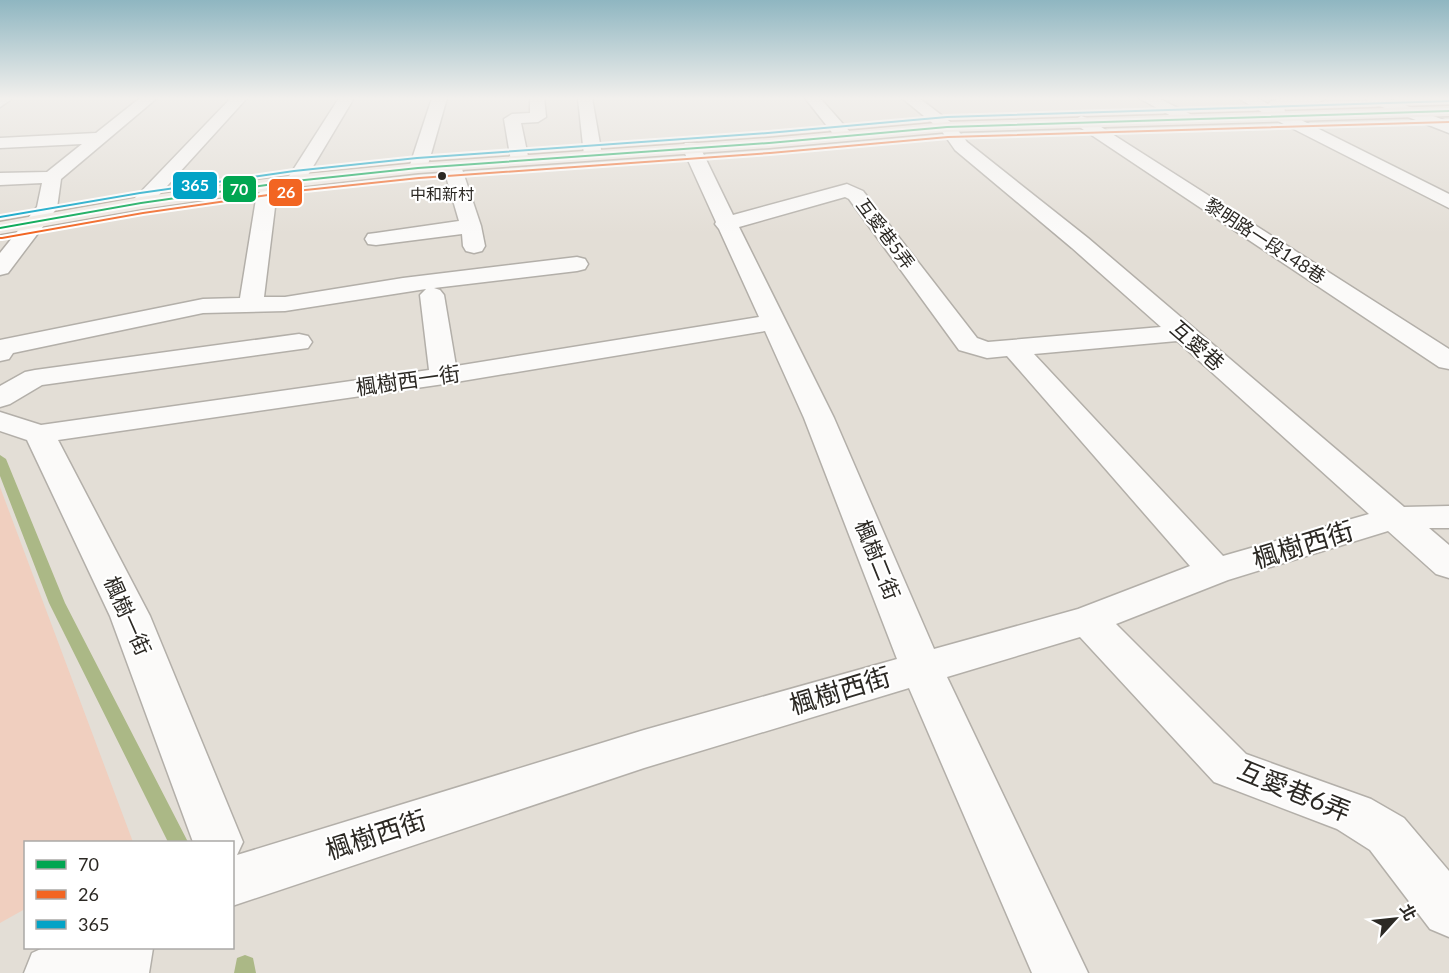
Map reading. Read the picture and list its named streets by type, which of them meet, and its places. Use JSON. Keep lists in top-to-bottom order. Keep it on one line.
{"streets":{"street":["互愛巷5弄","黎明路一段148巷","互愛巷","楓樹西一街","楓樹西街","楓樹二街","楓樹一街","互愛巷6弄"]},"crossings":[["互愛巷5弄","互愛巷"],["互愛巷5弄","楓樹二街"],["互愛巷","楓樹西街"],["楓樹西一街","楓樹二街"],["楓樹西一街","楓樹一街"],["楓樹西街","楓樹二街"],["楓樹西街","互愛巷6弄"]],"places":["中和新村"],"lines":["transit line 70","transit line 26","transit line 365"],"legend":["70","26","365"],"north":"top right"}
